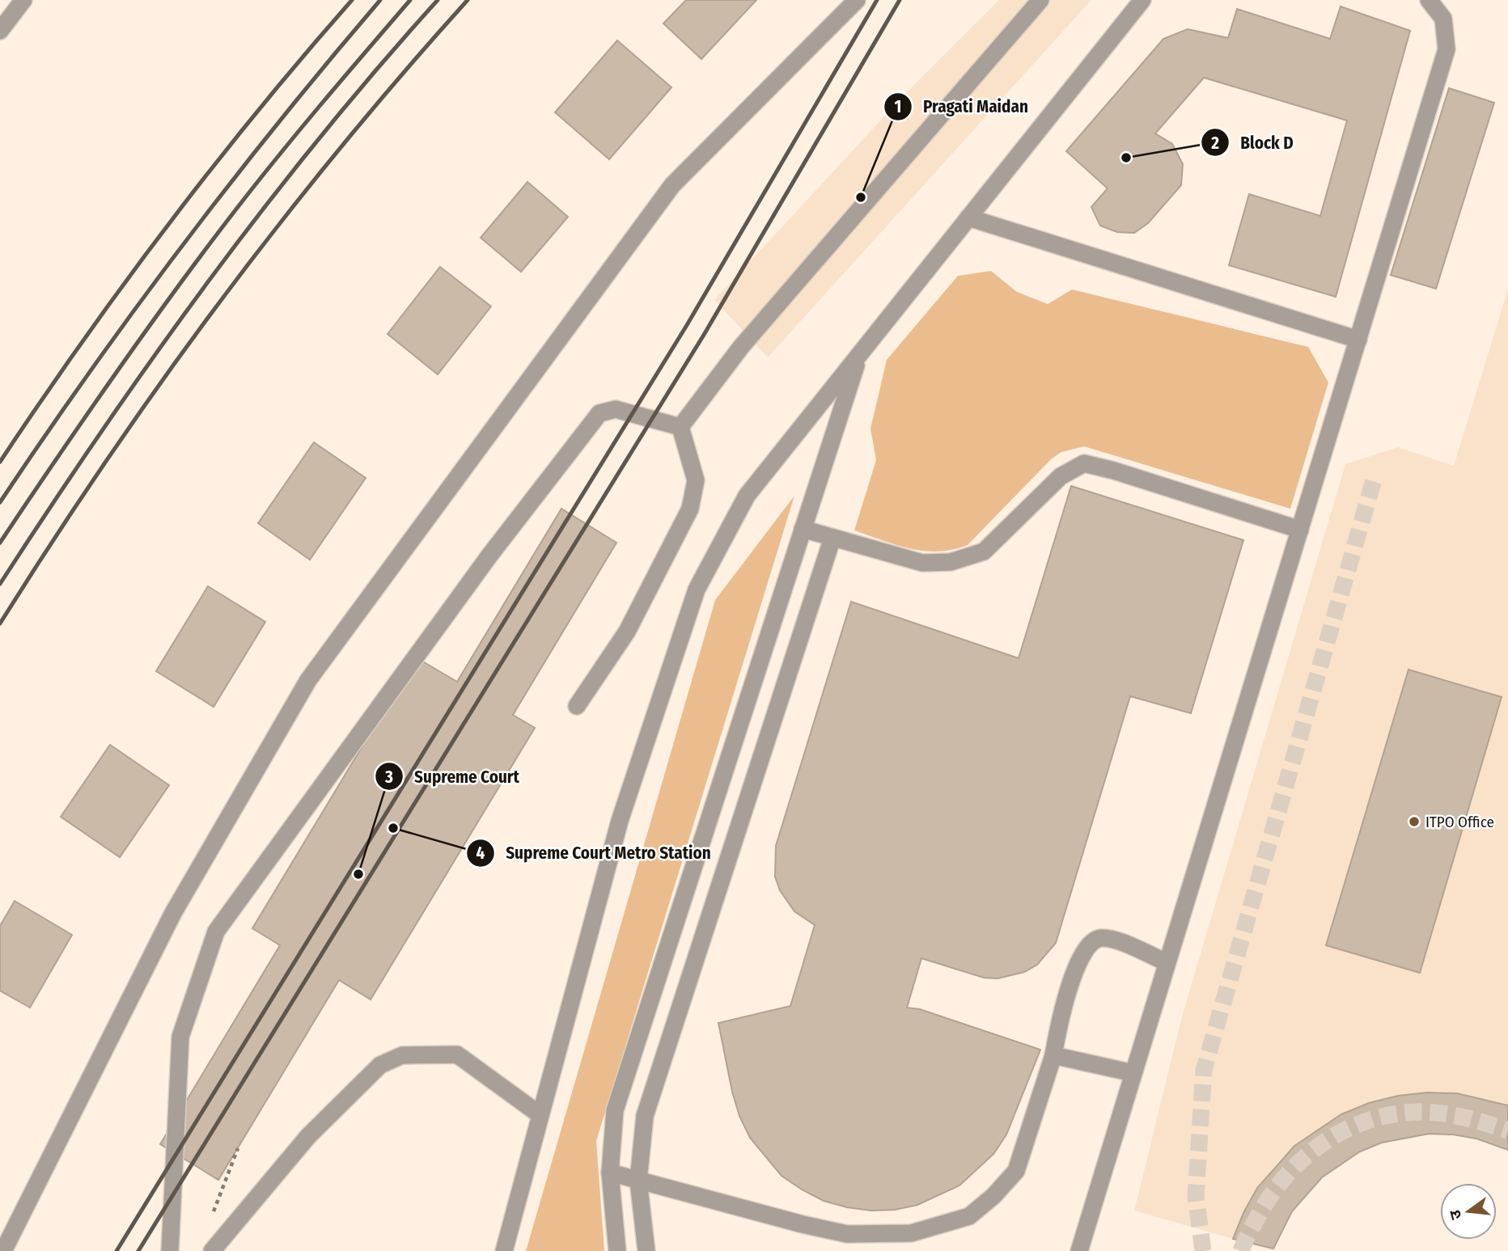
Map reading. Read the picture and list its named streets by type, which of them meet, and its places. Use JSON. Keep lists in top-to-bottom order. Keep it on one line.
{"places":["Block D","Pragati Maidan","ITPO Office","Supreme Court Metro Station","Supreme Court"],"north":"left"}
